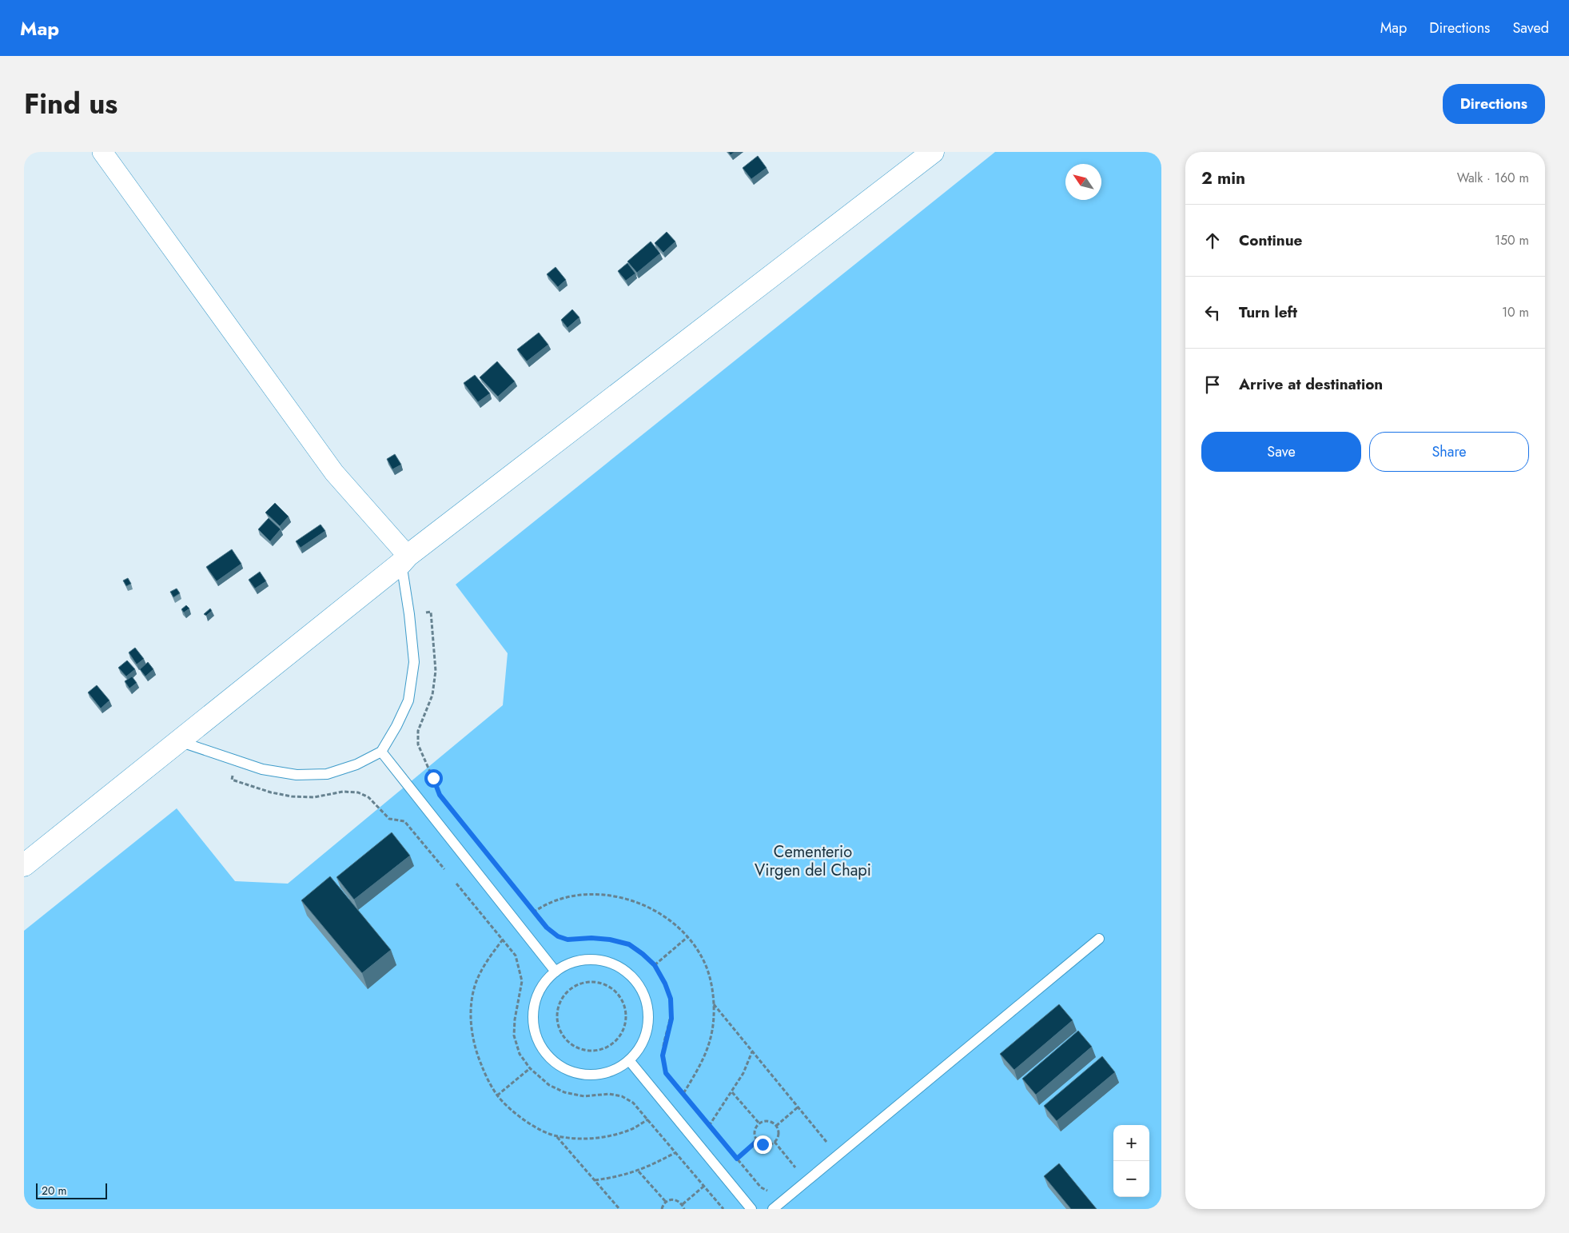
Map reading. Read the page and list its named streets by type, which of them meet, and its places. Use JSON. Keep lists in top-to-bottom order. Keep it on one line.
{"parks":["Cementerio Virgen del Chapi"],"scale_bar":"20 m","north":"top left","page":{"header":"Map","nav":["Map","Directions","Saved"],"title":"Find us","buttons":["Directions",["Save","Share"]],"heading":["2 min","Walk · 160 m"],"list":[["Continue","150 m"],["Turn left","10 m"],"Arrive at destination"],"map_buttons":["+","−"],"scale":"20 m"}}
